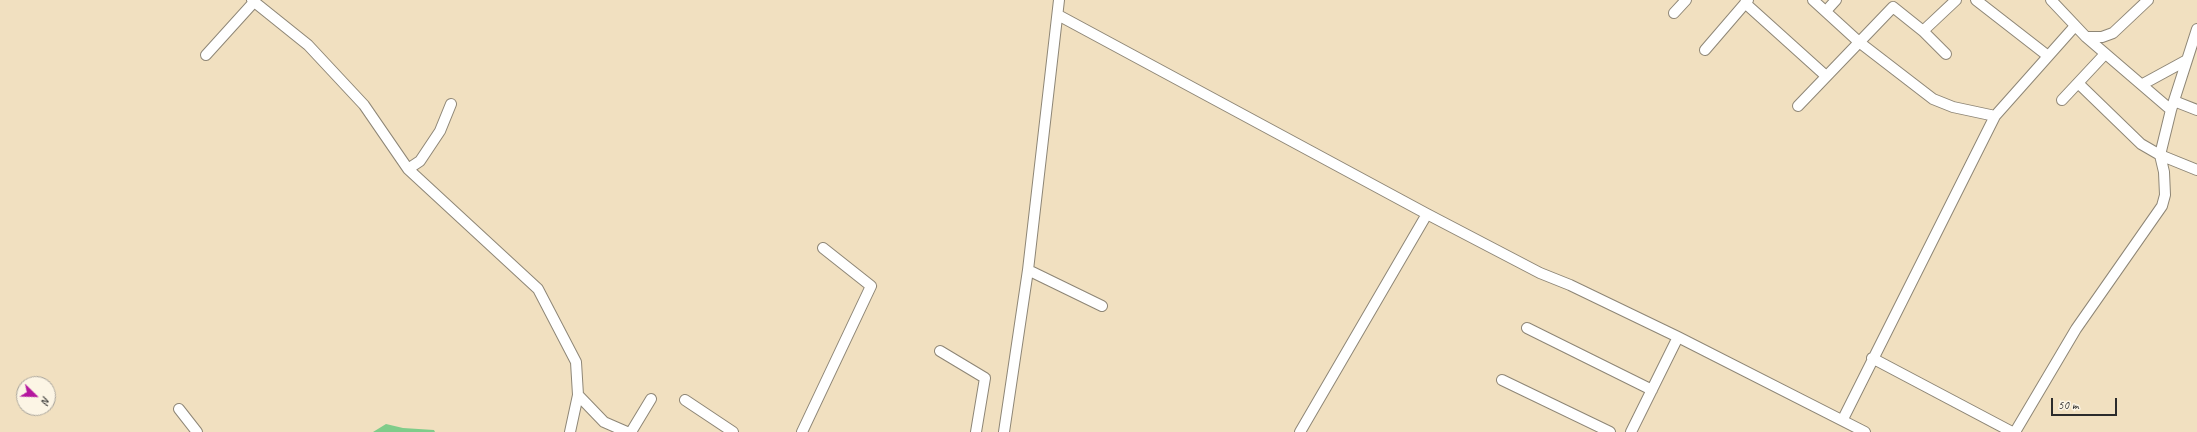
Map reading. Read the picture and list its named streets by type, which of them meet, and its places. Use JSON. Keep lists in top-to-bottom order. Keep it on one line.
{"scale_bar":"50 m","north":"bottom right"}
